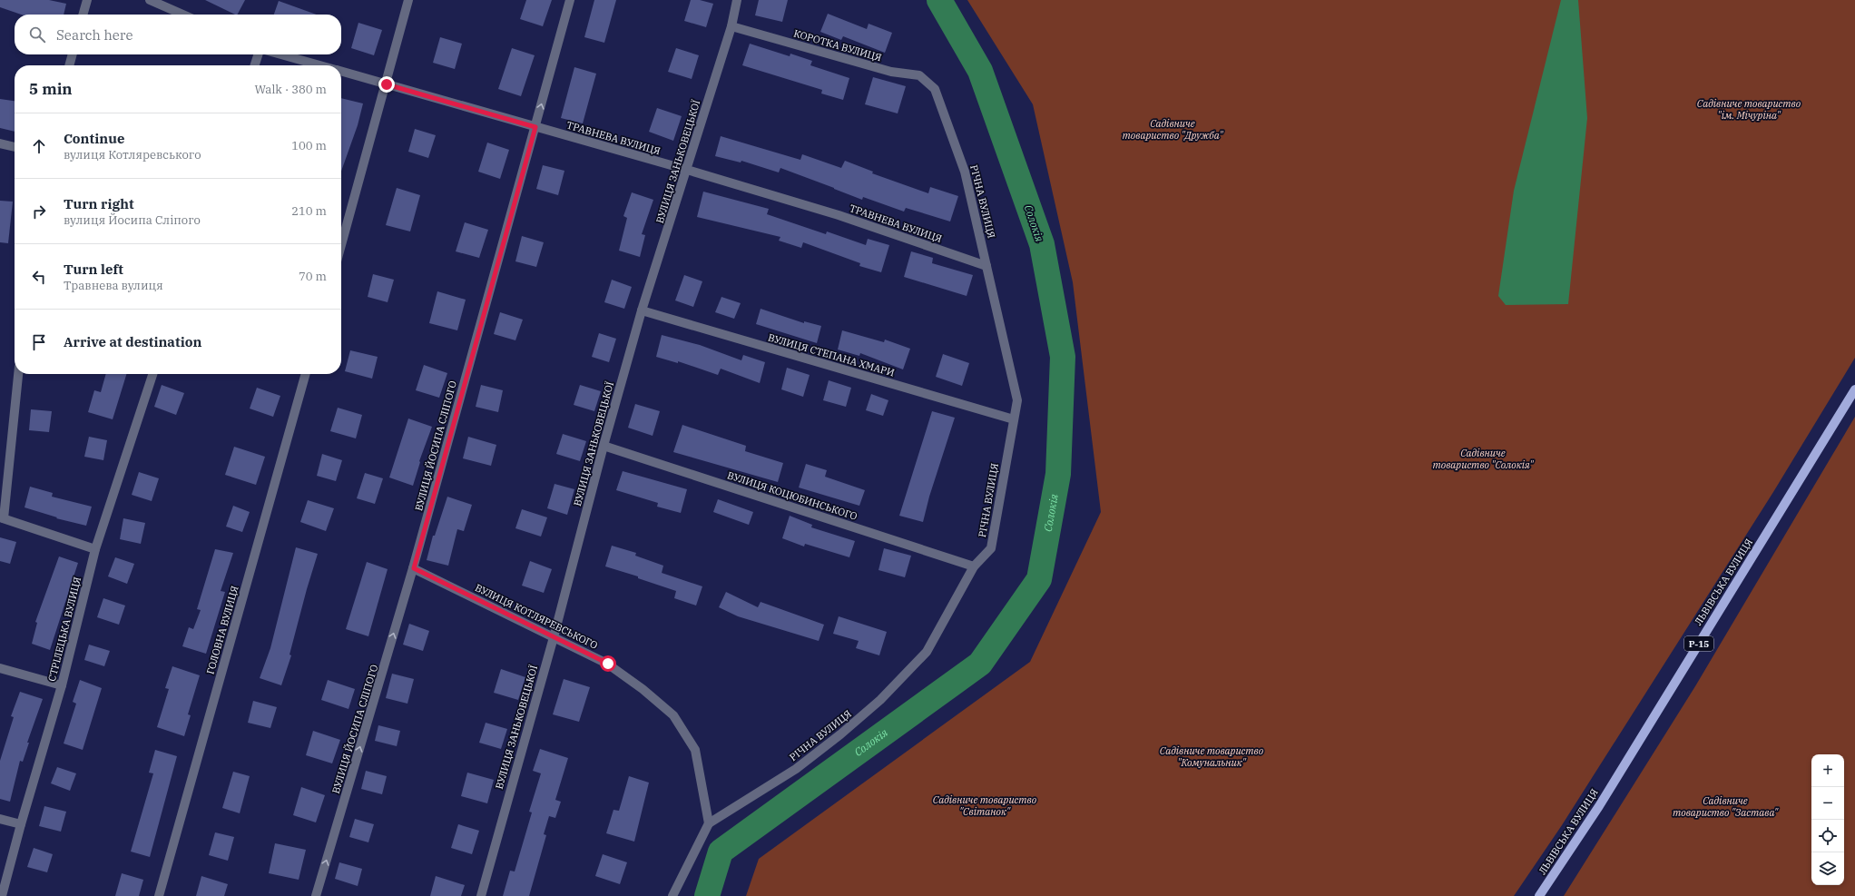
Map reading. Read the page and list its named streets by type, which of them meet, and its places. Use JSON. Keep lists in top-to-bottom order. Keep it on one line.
{"streets":{"main road":["ЛЬВІВСЬКА ВУЛИЦЯ","Р-15"],"street":["КОРОТКА ВУЛИЦЯ","ТРАВНЕВА ВУЛИЦЯ","ВУЛИЦЯ ЗАНЬКОВЕЦЬКОЇ","РІЧНА ВУЛИЦЯ","ВУЛИЦЯ СТЕПАНА ХМАРИ","ВУЛИЦЯ ЙОСИПА СЛІПОГО","ВУЛИЦЯ КОЦЮБИНСЬКОГО","ВУЛИЦЯ КОТЛЯРЕВСЬКОГО","СТРІЛЕЦЬКА ВУЛИЦЯ","ГОЛОВНА ВУЛИЦЯ"]},"crossings":[["КОРОТКА ВУЛИЦЯ","ВУЛИЦЯ ЗАНЬКОВЕЦЬКОЇ"],["КОРОТКА ВУЛИЦЯ","РІЧНА ВУЛИЦЯ"],["ТРАВНЕВА ВУЛИЦЯ","ВУЛИЦЯ ЗАНЬКОВЕЦЬКОЇ"],["ТРАВНЕВА ВУЛИЦЯ","РІЧНА ВУЛИЦЯ"],["ТРАВНЕВА ВУЛИЦЯ","ВУЛИЦЯ ЙОСИПА СЛІПОГО"],["ВУЛИЦЯ ЗАНЬКОВЕЦЬКОЇ","ВУЛИЦЯ СТЕПАНА ХМАРИ"],["ВУЛИЦЯ ЗАНЬКОВЕЦЬКОЇ","ВУЛИЦЯ КОЦЮБИНСЬКОГО"],["ВУЛИЦЯ ЗАНЬКОВЕЦЬКОЇ","ВУЛИЦЯ КОТЛЯРЕВСЬКОГО"],["РІЧНА ВУЛИЦЯ","ВУЛИЦЯ СТЕПАНА ХМАРИ"],["РІЧНА ВУЛИЦЯ","ВУЛИЦЯ КОЦЮБИНСЬКОГО"],["РІЧНА ВУЛИЦЯ","ВУЛИЦЯ КОТЛЯРЕВСЬКОГО"],["ВУЛИЦЯ ЙОСИПА СЛІПОГО","ВУЛИЦЯ КОТЛЯРЕВСЬКОГО"]],"one_way":["ВУЛИЦЯ ЙОСИПА СЛІПОГО"],"water":["Солокія"],"parks":["Садівниче товариство \"ім. Мічуріна\"","Садівниче товариство \"Дружба\"","Садівниче товариство \"Солокія\"","Садівниче товариство \"Комунальник\"","Садівниче товариство \"Світанок\"","Садівниче товариство \"Застава\""],"page":{"search":"Search here","heading":["5 min","Walk · 380 m"],"list":[["Continue","вулиця Котляревського","100 m"],["Turn right","вулиця Йосипа Сліпого","210 m"],["Turn left","Травнева вулиця","70 m"],"Arrive at destination"],"map_buttons":["+","−"]}}
